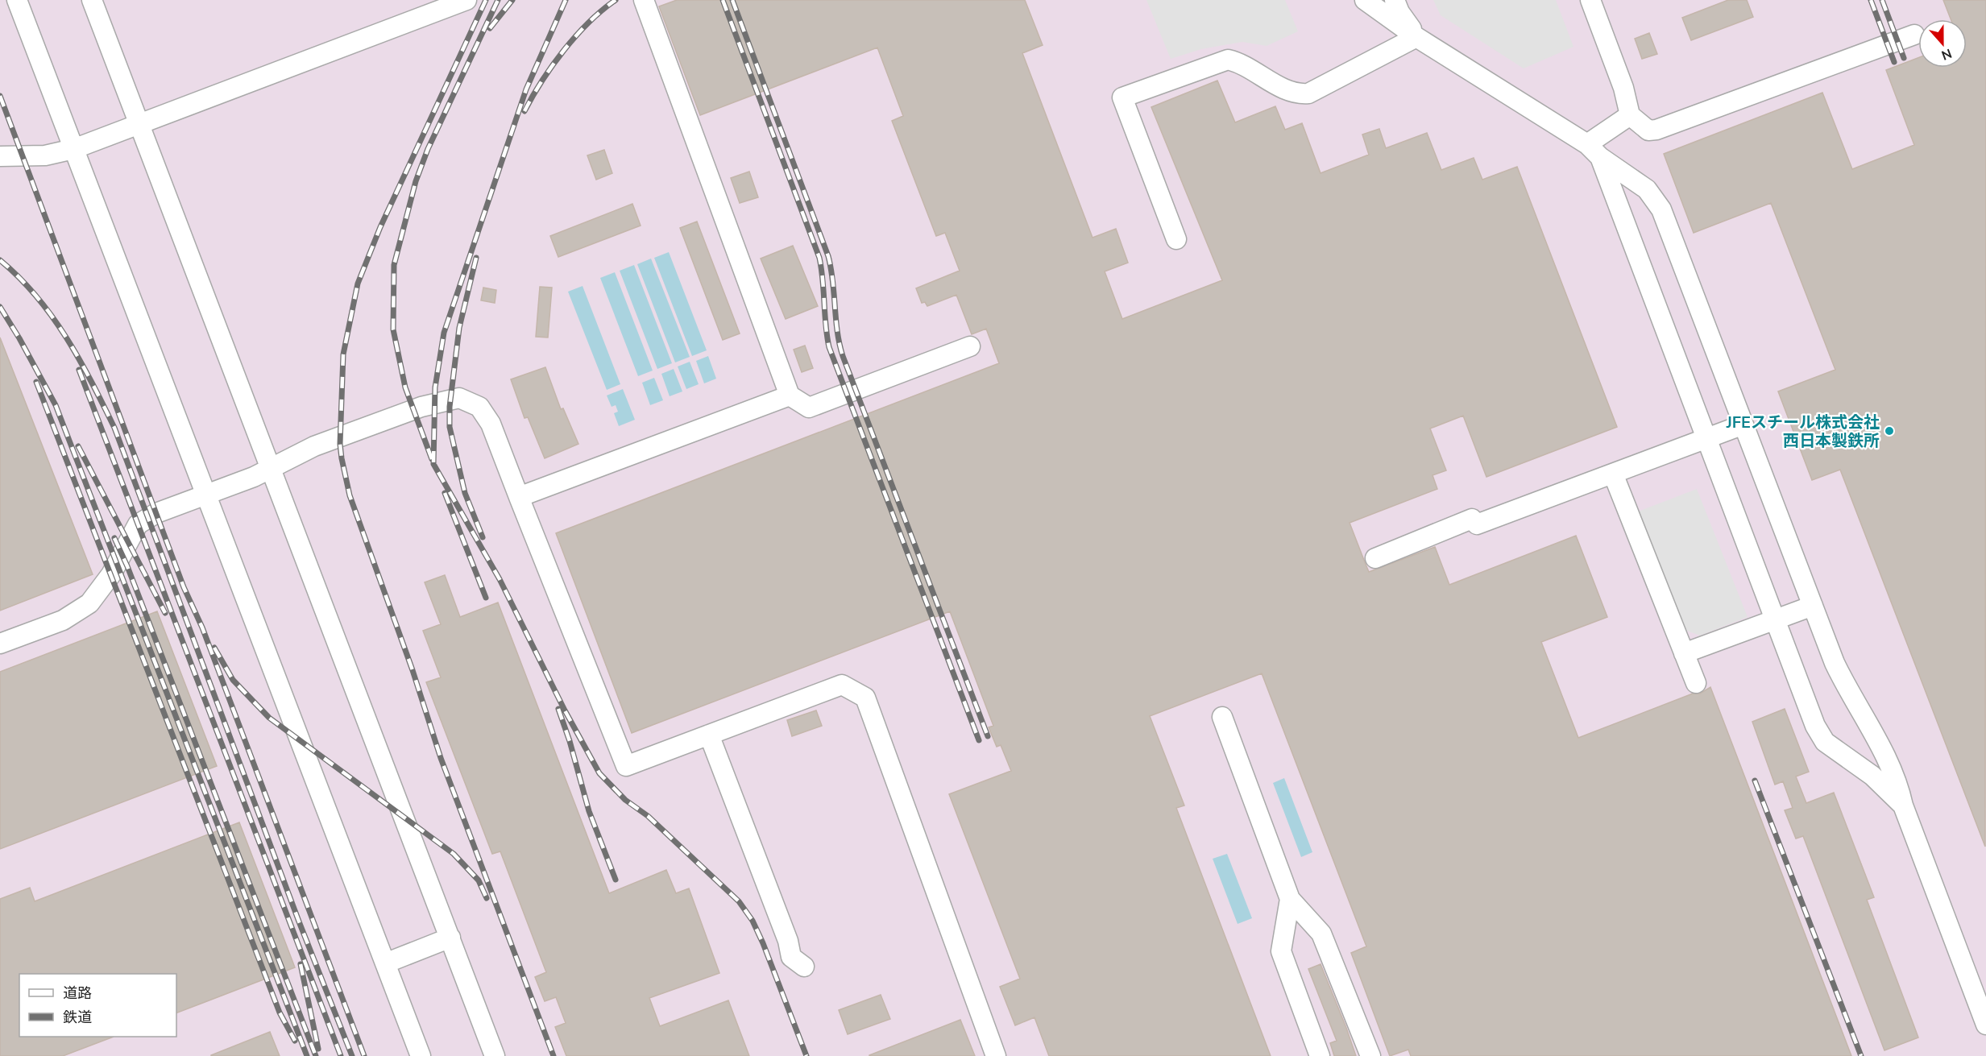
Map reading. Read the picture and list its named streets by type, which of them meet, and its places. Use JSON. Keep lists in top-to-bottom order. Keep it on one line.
{"places":["JFEスチール株式会社 西日本製鉄所"],"legend":["道路","鉄道"],"north":"bottom"}
